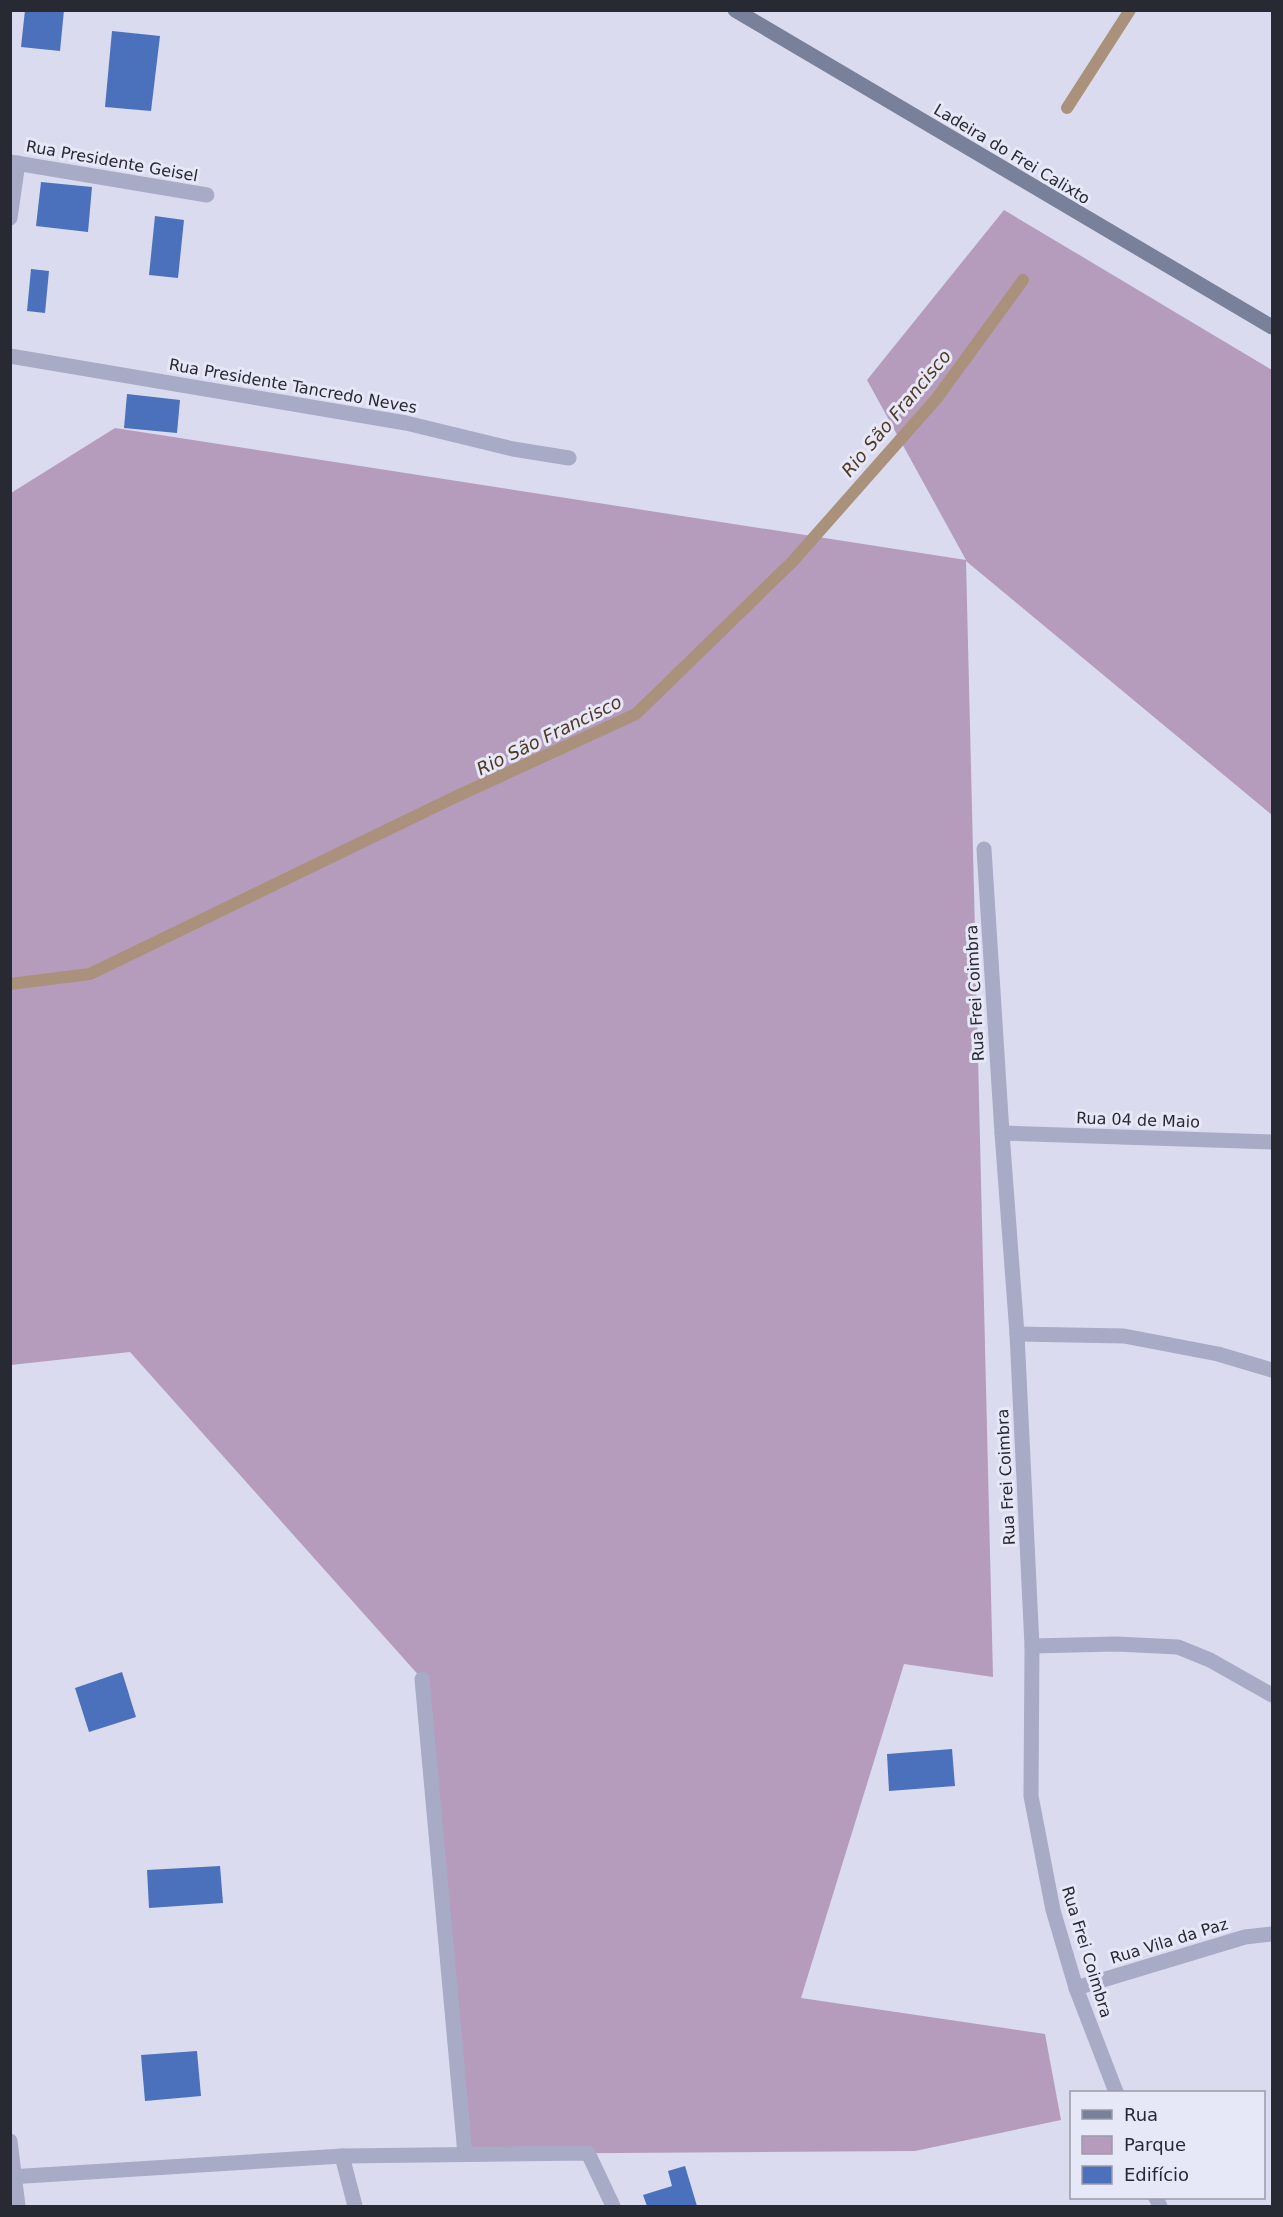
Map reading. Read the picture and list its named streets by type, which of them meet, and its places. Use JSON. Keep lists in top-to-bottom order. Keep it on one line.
{"streets":{"street":["Ladeira do Frei Calixto","Rua Presidente Geisel","Rua Presidente Tancredo Neves","Rua Frei Coimbra","Rua 04 de Maio","Rua Vila da Paz"]},"crossings":[["Rua Frei Coimbra","Rua 04 de Maio"],["Rua Frei Coimbra","Rua Vila da Paz"]],"water":["Rio São Francisco"],"legend":["Rua","Parque","Edifício"]}
